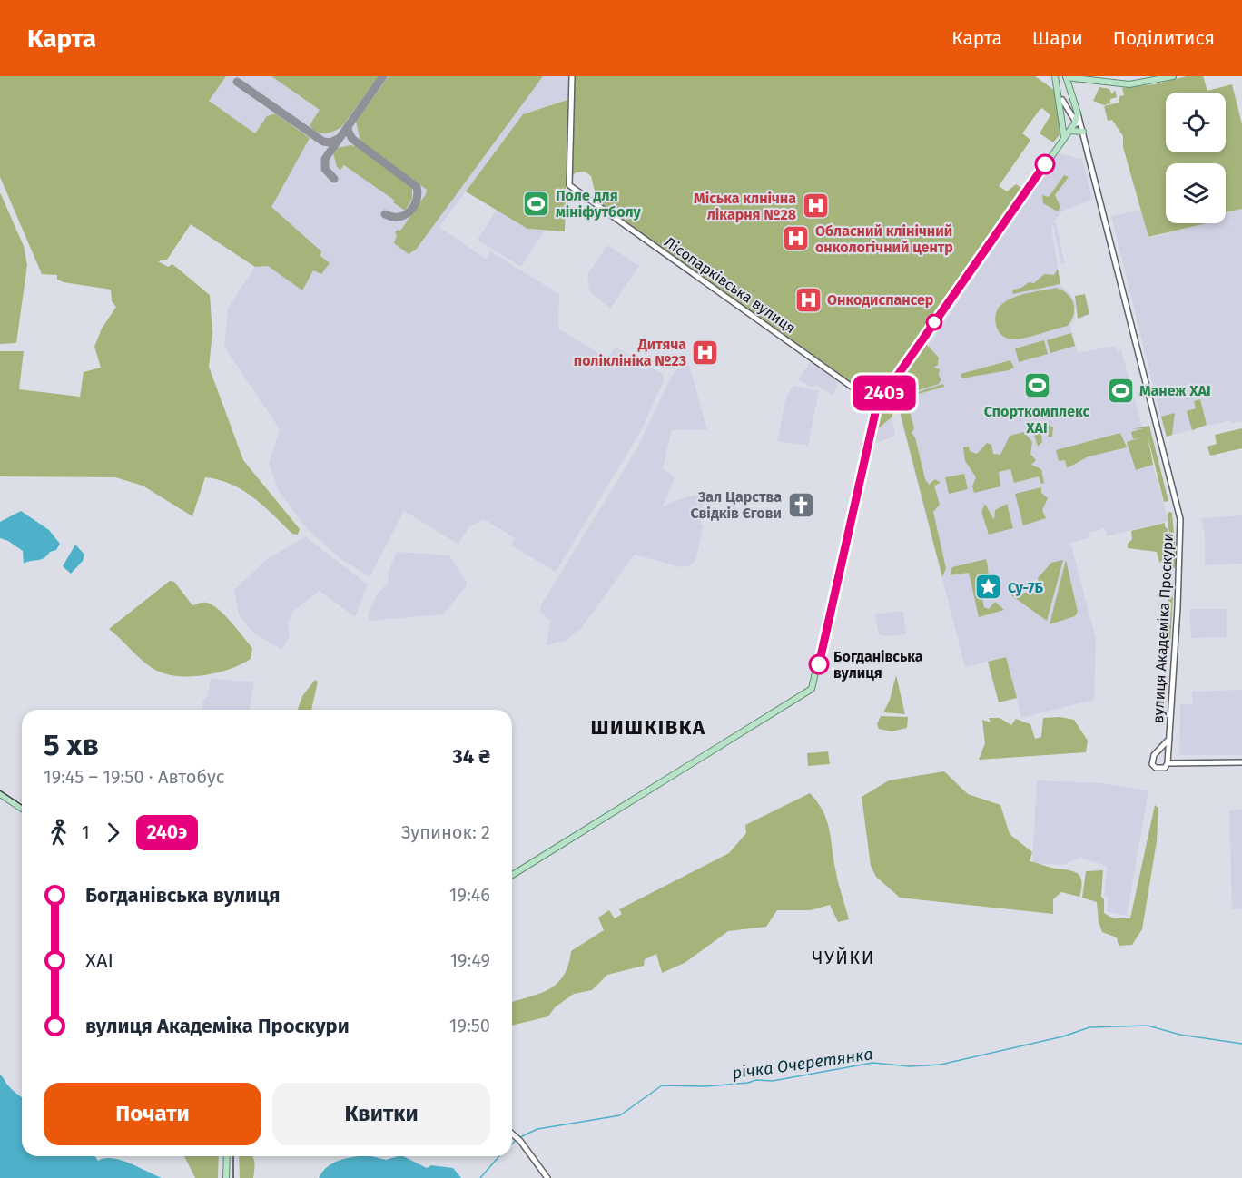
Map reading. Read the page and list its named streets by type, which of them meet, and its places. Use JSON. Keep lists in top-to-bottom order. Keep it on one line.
{"streets":{"main road":["вулиця Академіка Проскури"],"street":["Лісопарківська вулиця"]},"districts":["ШИШКІВКА","ЧУЙКИ"],"water":["річка Очеретянка"],"places":{"sports":["Поле для мініфутболу","Спорткомплекс ХАІ","Манеж ХАІ"],"hospital":["Міська клнічна лікарня №28","Обласний клінічний онкологічний центр","Онкодиспансер","Дитяча поліклініка №23"],"church":["Зал Царства Свідків Єгови"],"place":["Су-7Б"],"other":["Богданівська вулиця"]},"lines":["bus line 240э"],"page":{"header":"Карта","nav":["Карта","Шари","Поділитися"],"on_map":"240э","heading":["5 хв","19:45 – 19:50 · Автобус","34 ₴"],"legs":["1","240э","Зупинок: 2"],"list":[{"name":"Богданівська вулиця","value":"19:46"},{"name":"ХАІ","value":"19:49"},{"name":"вулиця Академіка Проскури","value":"19:50"}],"buttons":["Почати","Квитки"]}}
